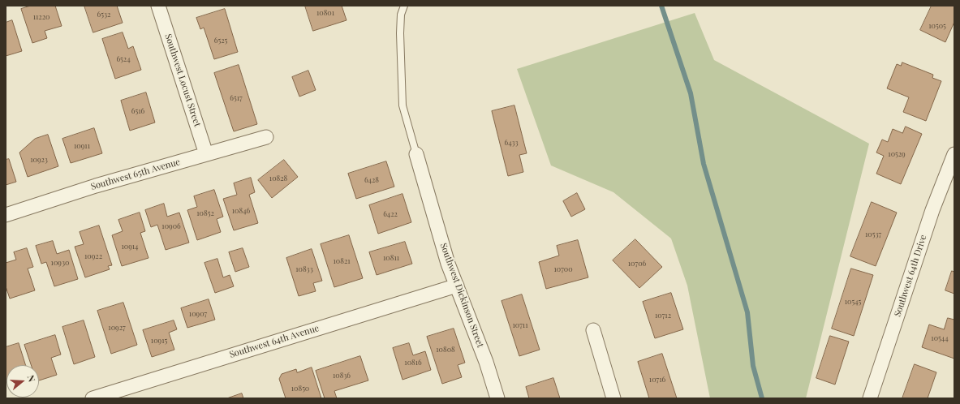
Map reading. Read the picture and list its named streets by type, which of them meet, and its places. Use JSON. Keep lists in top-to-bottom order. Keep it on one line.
{"streets":{"street":["Southwest Locust Street","Southwest 65th Avenue","Southwest 64th Drive","Southwest Dickinson Street","Southwest 64th Avenue"]},"crossings":[["Southwest Locust Street","Southwest 65th Avenue"],["Southwest Dickinson Street","Southwest 64th Avenue"]],"house_numbers":["10801","6532","11220","10505","6525","6524","6517","6516","6433","10911","10529","10923","10828","6428","10846","10852","6422","10906","10537","10914","10922","10811","10821","10930","10706","10833","10700","10545","10907","10712","10711","10927","10544","10915","10808","10816","10836","10716","10850"],"north":"right"}
